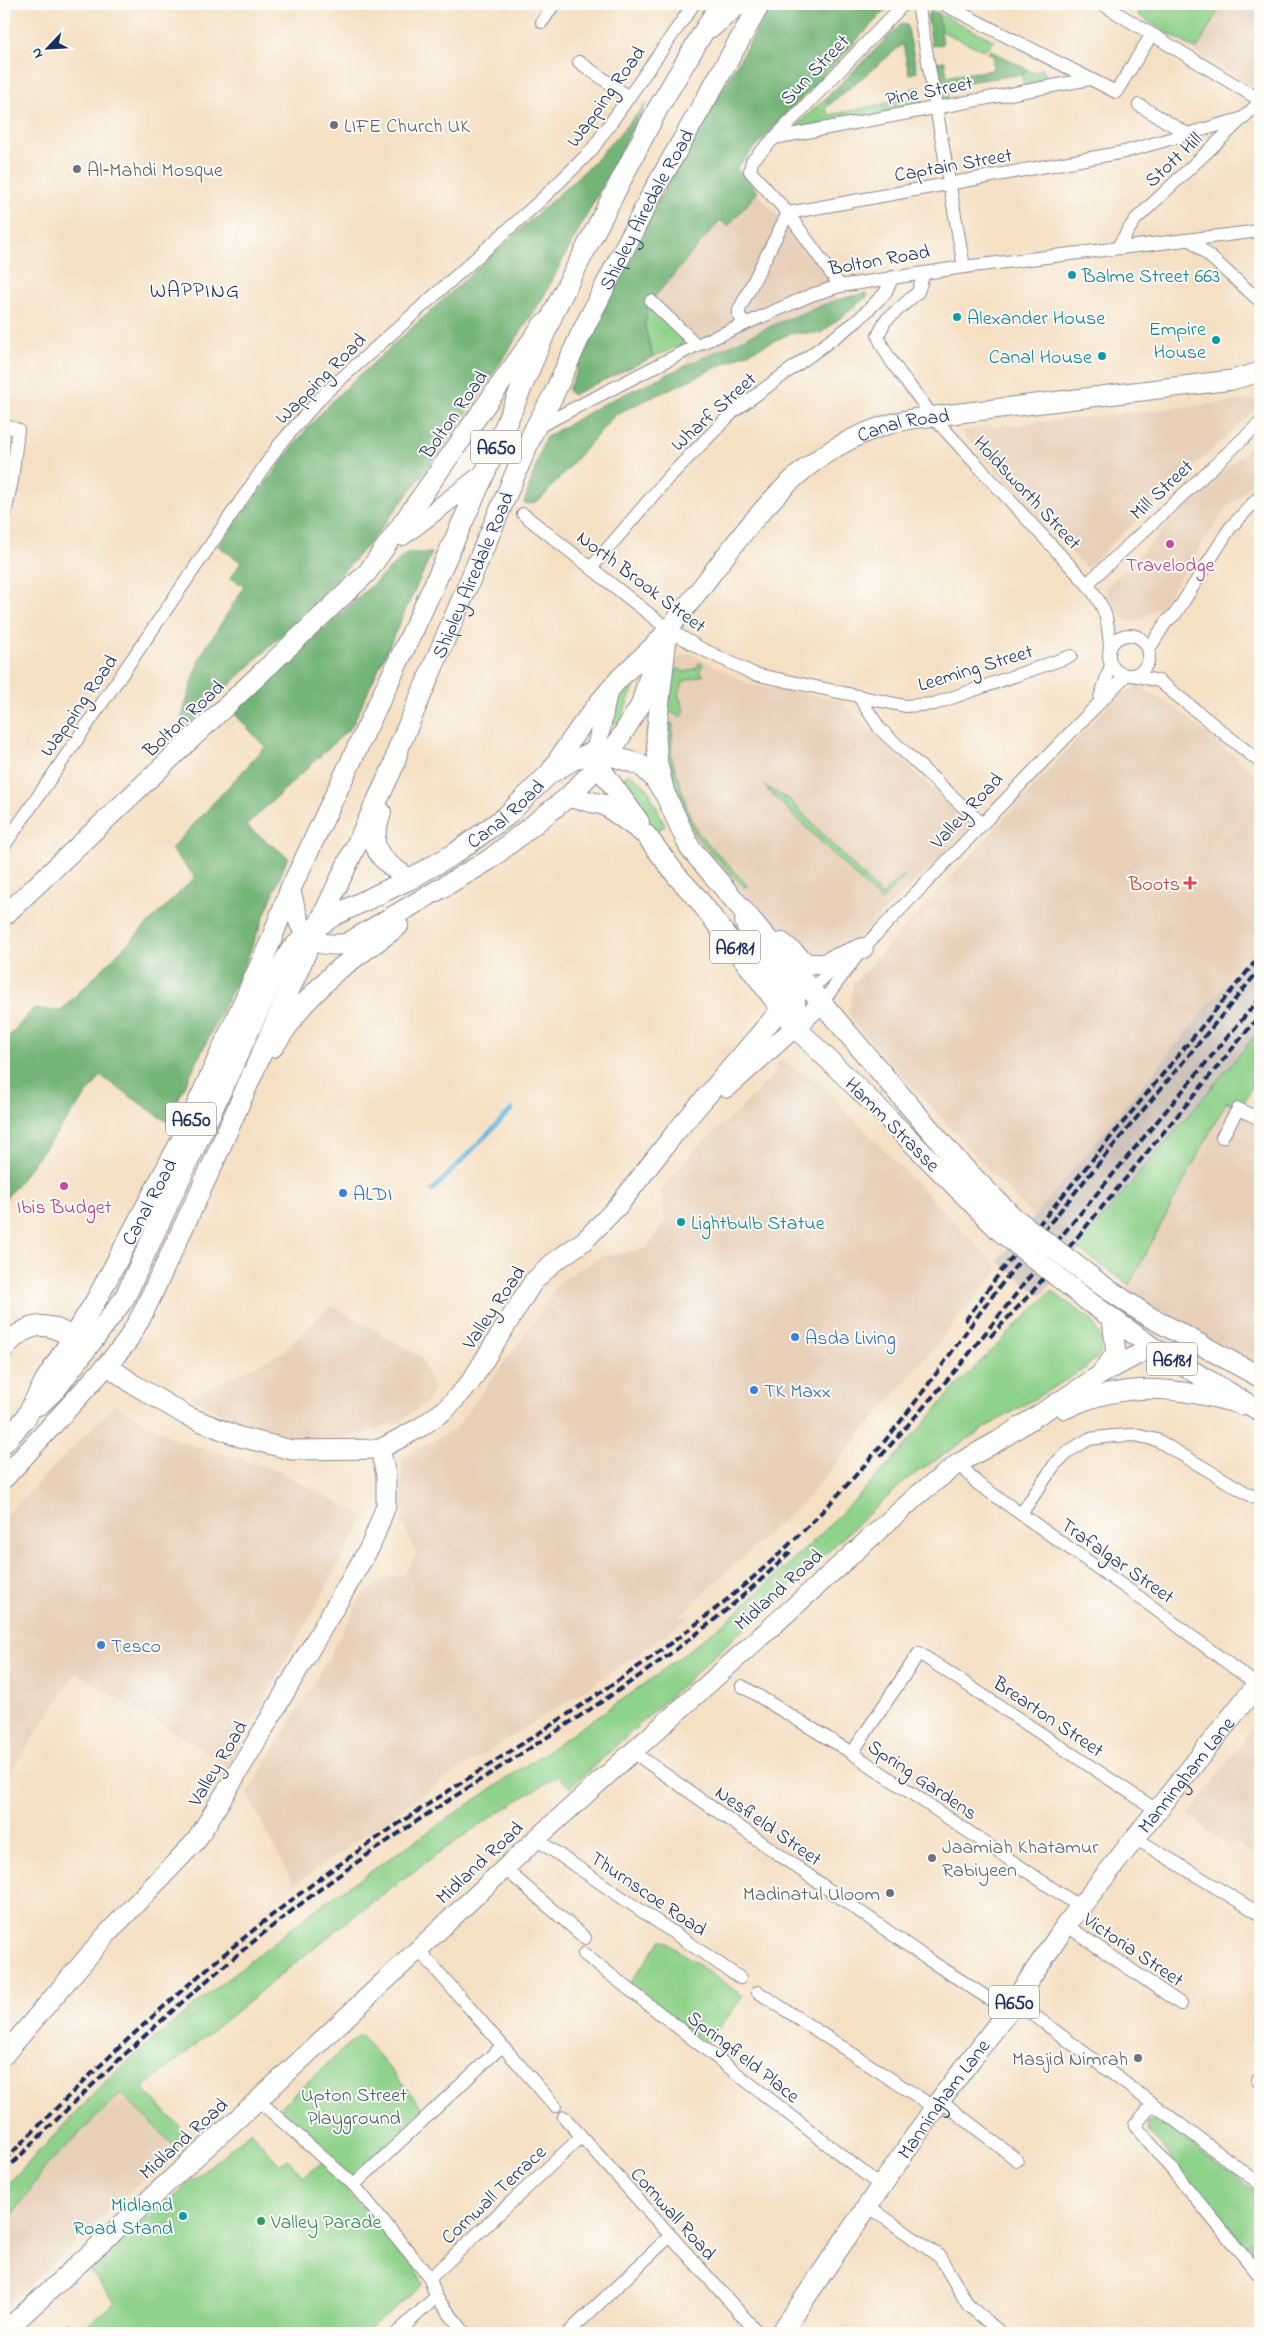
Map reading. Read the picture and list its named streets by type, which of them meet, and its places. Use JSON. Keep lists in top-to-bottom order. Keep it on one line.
{"streets":{"main road":["Shipley Airedale Road","Canal Road","A650","A6181","Hamm Strasse","Manningham Lane"],"street":["Sun Street","Pine Street","Wapping Road","Stott Hill","Captain Street","Bolton Road","Wharf Street","Mill Street","Holdsworth Street","North Brook Street","Leeming Street","Valley Road","Trafalgar Street","Midland Road","Brearton Street","Spring Gardens","Nesfield Street","Thurnscoe Road","Victoria Street","Springfield Place","Cornwall Terrace","Cornwall Road"]},"crossings":[["Sun Street","Pine Street"],["Sun Street","Captain Street"],["Stott Hill","Captain Street"],["Stott Hill","Bolton Road"],["Shipley Airedale Road","Bolton Road"],["Shipley Airedale Road","Canal Road"],["Shipley Airedale Road","A650"],["Bolton Road","Wharf Street"],["Bolton Road","Holdsworth Street"],["Wharf Street","North Brook Street"],["Canal Road","A650"],["Canal Road","Holdsworth Street"],["Canal Road","North Brook Street"],["Canal Road","Valley Road"],["Canal Road","A6181"],["Canal Road","Hamm Strasse"],["Mill Street","Holdsworth Street"],["Holdsworth Street","Valley Road"],["North Brook Street","Leeming Street"],["Valley Road","Hamm Strasse"],["A6181","Hamm Strasse"],["Hamm Strasse","Midland Road"],["Trafalgar Street","Midland Road"],["Trafalgar Street","Manningham Lane"],["Midland Road","Nesfield Street"],["Midland Road","Thurnscoe Road"],["Brearton Street","Manningham Lane"],["Brearton Street","Spring Gardens"],["Manningham Lane","Spring Gardens"],["Manningham Lane","Nesfield Street"],["Manningham Lane","Victoria Street"],["Manningham Lane","Springfield Place"],["Cornwall Terrace","Cornwall Road"]],"districts":["WAPPING"],"parks":["Upton Street Playground"],"places":{"other":["LIFE Church UK","Al‐Mahdi Mosque","Balme Street 663","Alexander House","Empire House","Canal House","Travelodge","Ibis Budget","ALDI","Lightbulb Statue","Asda Living","TK Maxx","Tesco","Jaamiah Khatamur Rabiyeen","Madinatul Uloom","Masjid Nimrah","Midland Road Stand","Valley Parade"],"health":["Boots"]},"north":"bottom left"}
